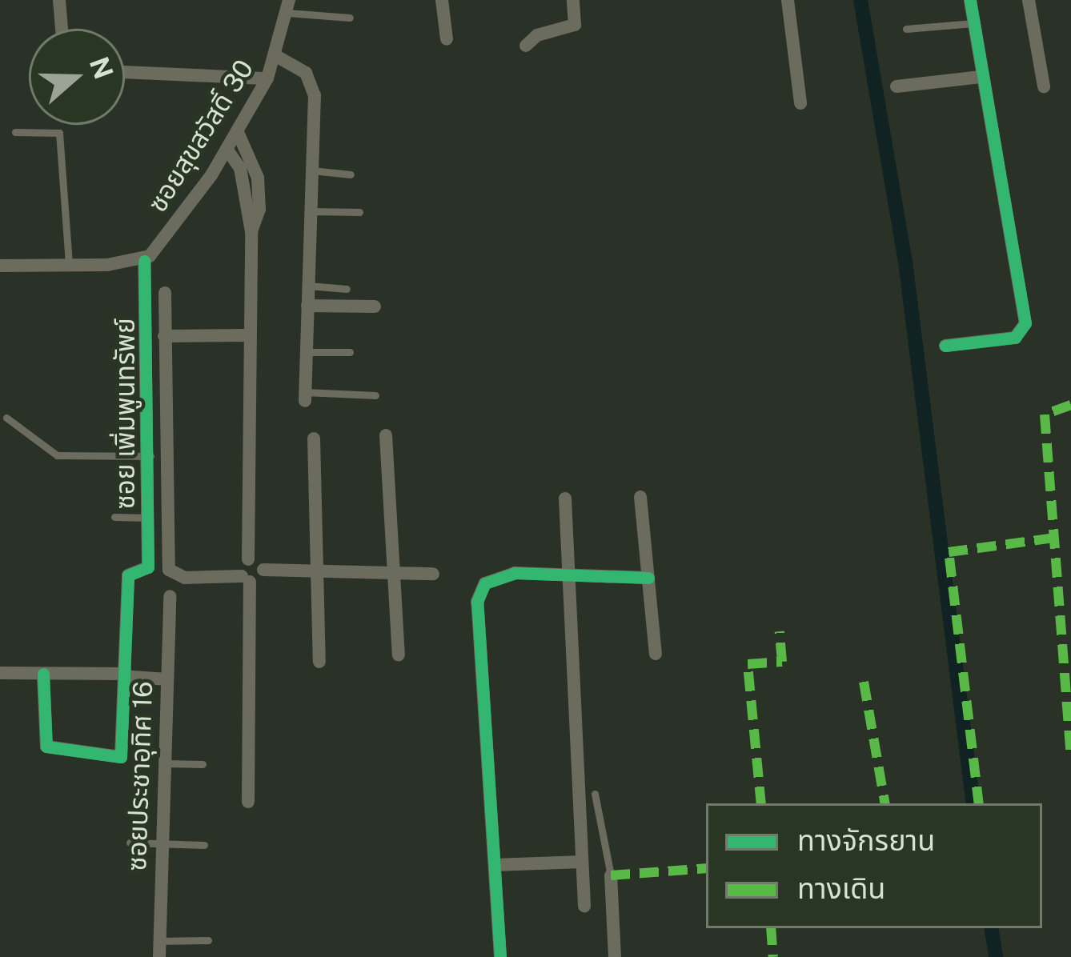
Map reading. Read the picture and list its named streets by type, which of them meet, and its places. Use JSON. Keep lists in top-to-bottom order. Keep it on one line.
{"streets":{"street":["ซอยสุขสวัสดิ์ 30","ซอย เพิ่มพูนทรัพย์","ซอยประชาอุทิศ 16"]},"crossings":[["ซอยสุขสวัสดิ์ 30","ซอย เพิ่มพูนทรัพย์"]],"legend":["ทางจักรยาน","ทางเดิน"],"north":"right"}
